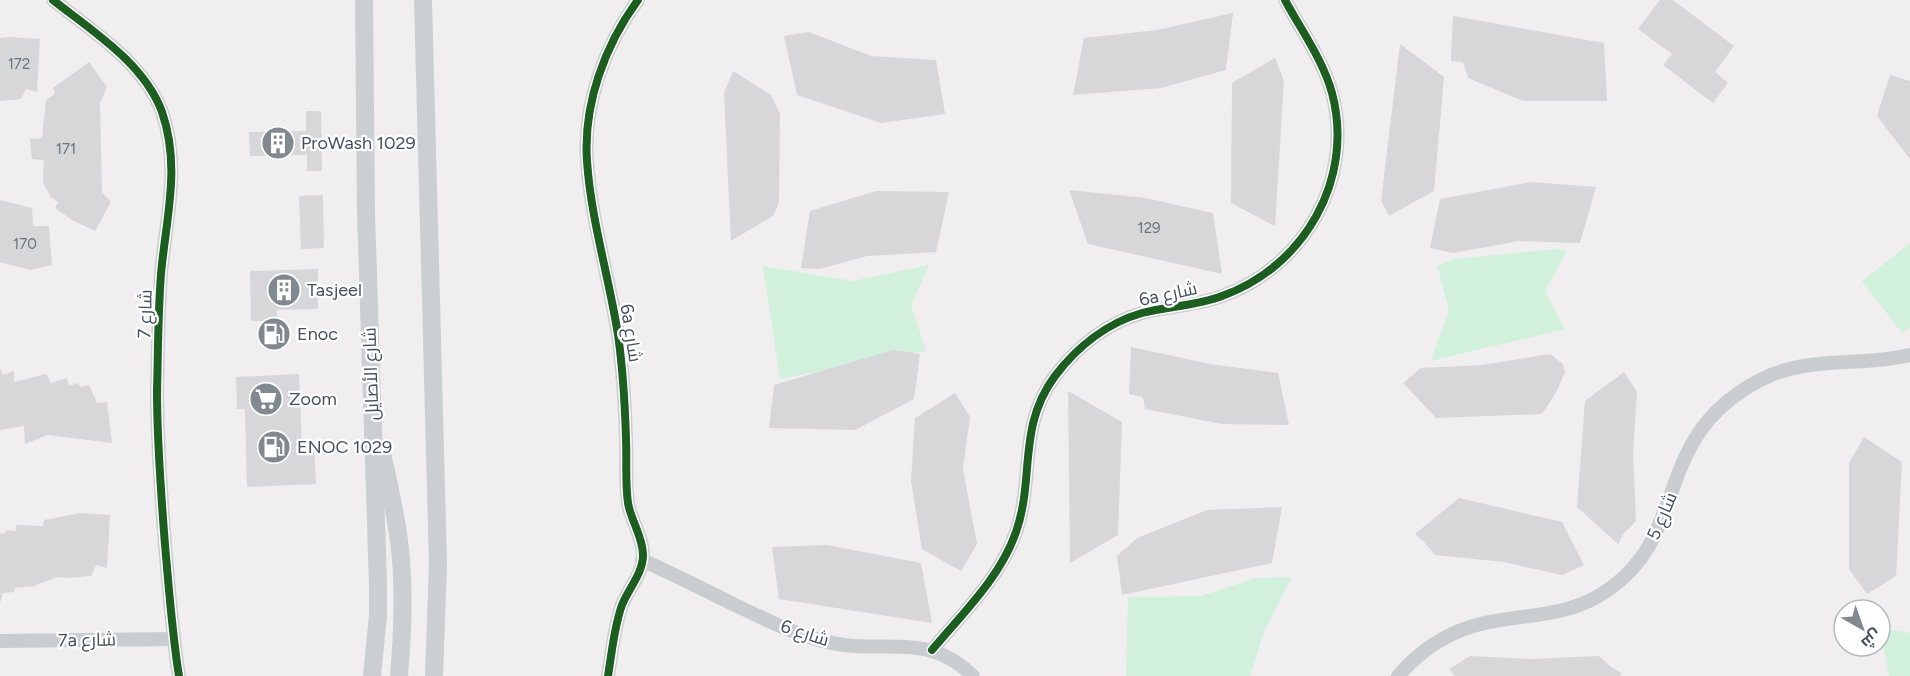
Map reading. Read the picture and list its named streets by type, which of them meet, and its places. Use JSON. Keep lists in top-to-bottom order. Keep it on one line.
{"streets":{"main road":["شارع الأصايل"],"street":["6a شارع","شارع 7","شارع 5","شارع 6","7a شارع"]},"crossings":[["6a شارع","شارع 6"],["شارع 7","7a شارع"]],"places":{"building":["ProWash 1029","Tasjeel"],"fuel station":["Enoc","ENOC 1029"],"supermarket":["Zoom"]},"house_numbers":["172","171","129","170"],"north":"bottom right"}
